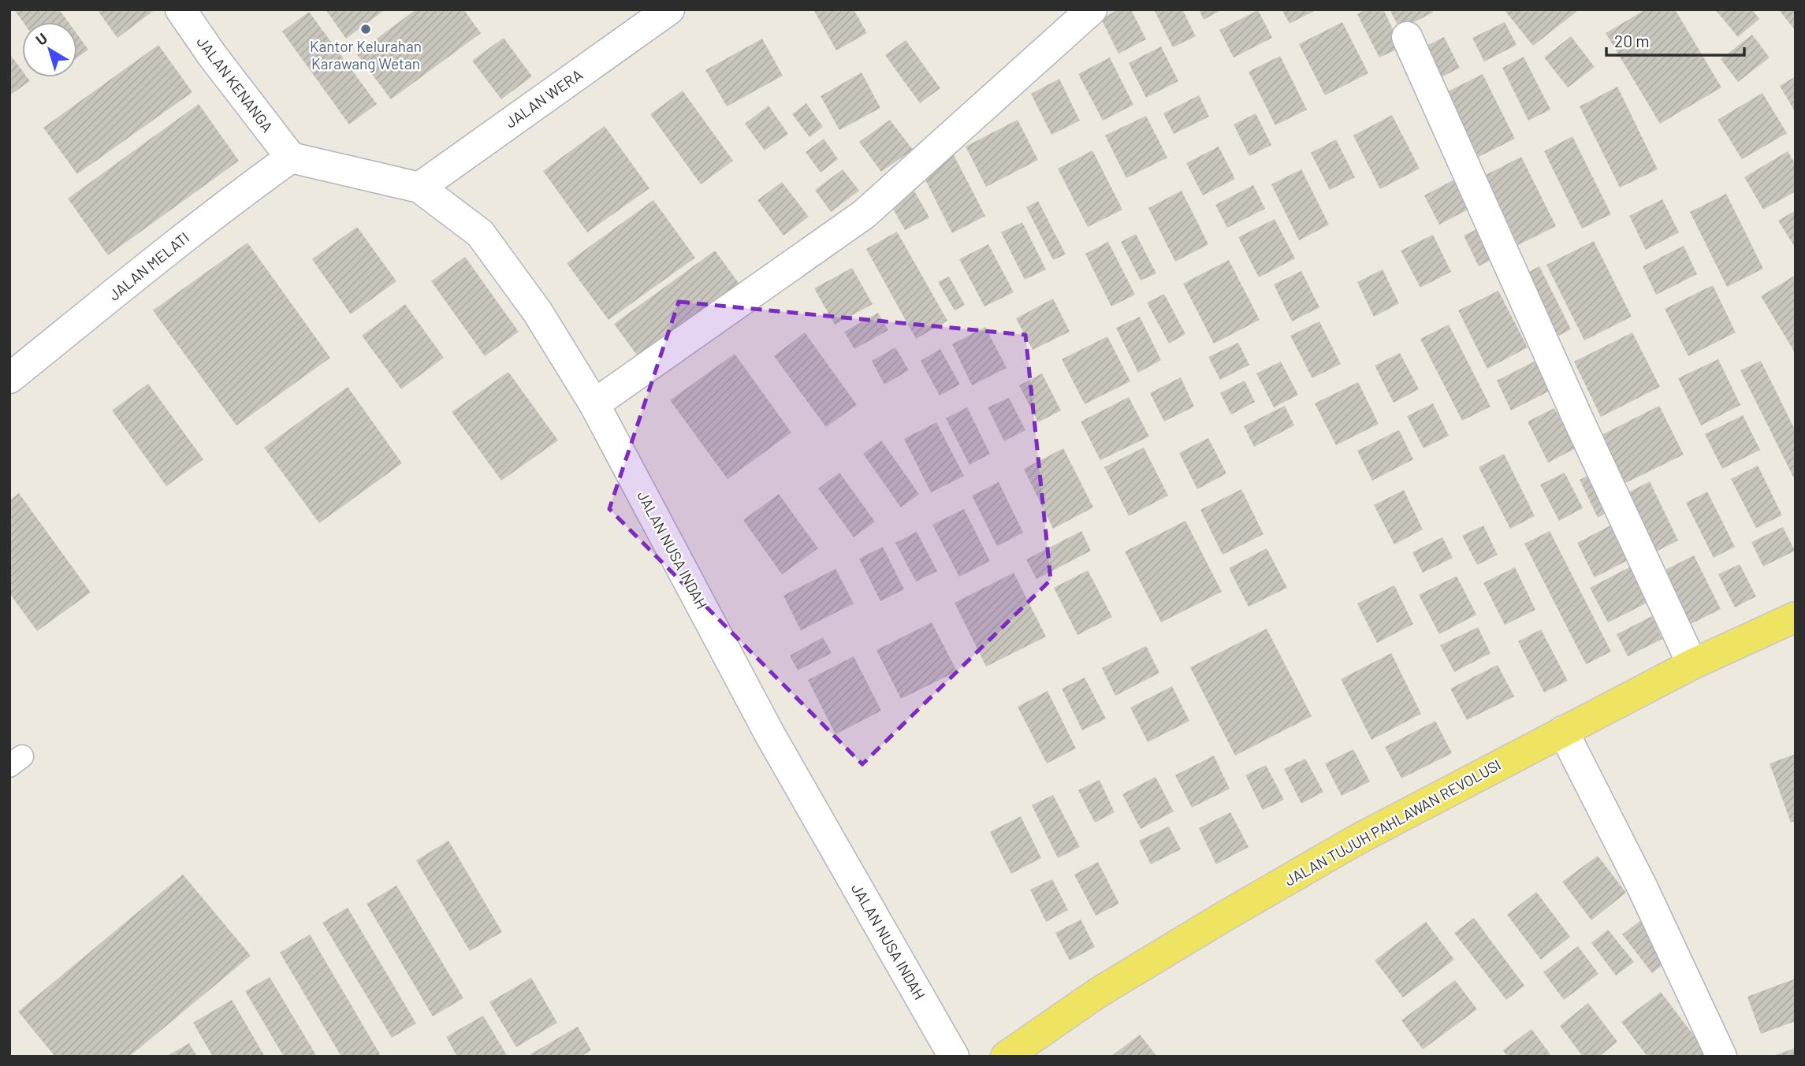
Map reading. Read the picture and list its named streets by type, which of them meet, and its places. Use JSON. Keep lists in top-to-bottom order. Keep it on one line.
{"streets":{"main road":["JALAN TUJUH PAHLAWAN REVOLUSI"],"street":["JALAN KENANGA","JALAN WERA","JALAN MELATI","JALAN NUSA INDAH"]},"crossings":[["JALAN KENANGA","JALAN MELATI"],["JALAN KENANGA","JALAN NUSA INDAH"],["JALAN WERA","JALAN NUSA INDAH"],["JALAN MELATI","JALAN NUSA INDAH"]],"places":["Kantor Kelurahan Karawang Wetan"],"scale_bar":"20 m","north":"top left"}
